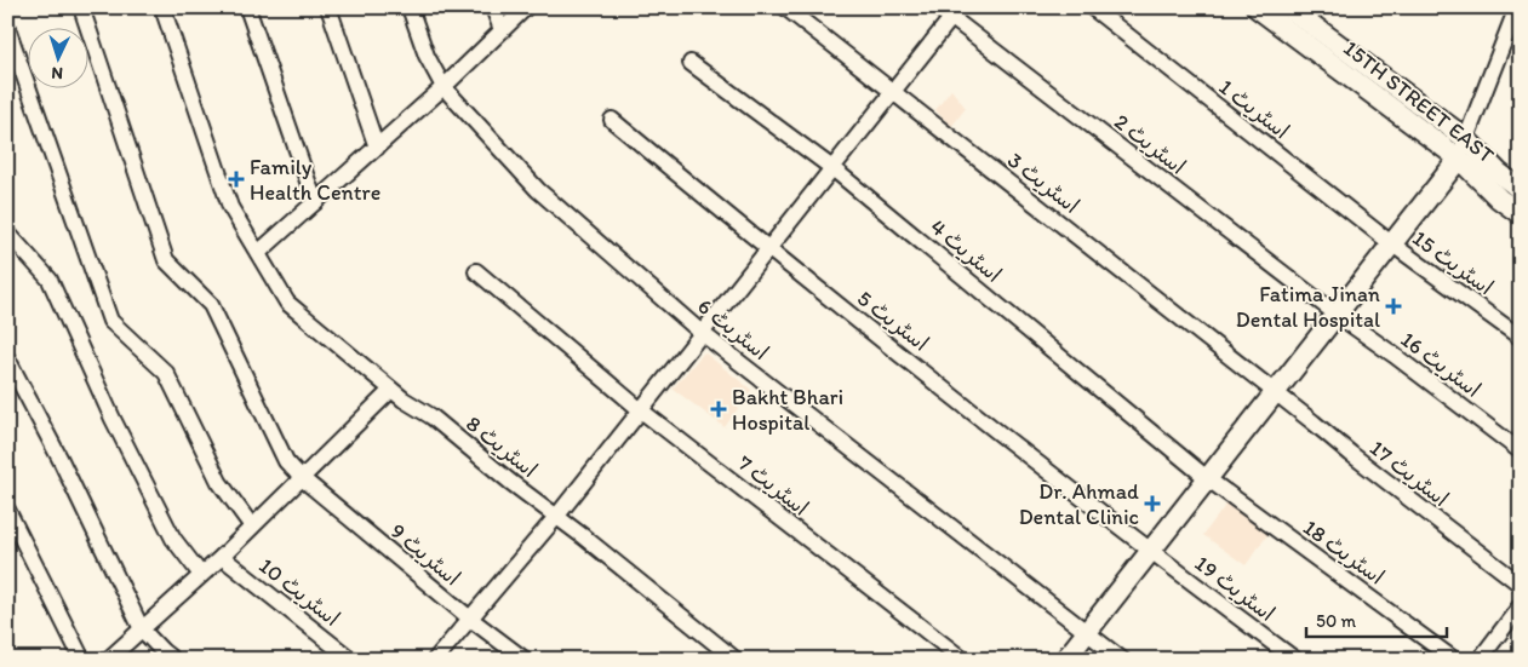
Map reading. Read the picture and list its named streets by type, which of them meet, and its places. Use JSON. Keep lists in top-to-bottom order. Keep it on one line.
{"streets":{"street":["15TH STREET EAST","اسٹریٹ 1","اسٹریٹ 2","اسٹریٹ 3","اسٹریٹ 4","اسٹریٹ 15","اسٹریٹ 5","اسٹریٹ 6","اسٹریٹ 16","اسٹریٹ 8","اسٹریٹ 17","اسٹریٹ 7","اسٹریٹ 18","اسٹریٹ 9","اسٹریٹ 19","اسٹریٹ 10"]},"crossings":[["اسٹریٹ 1","اسٹریٹ 15"],["اسٹریٹ 2","اسٹریٹ 16"],["اسٹریٹ 3","اسٹریٹ 17"],["اسٹریٹ 4","اسٹریٹ 18"],["اسٹریٹ 5","اسٹریٹ 19"]],"places":{"health":["Family Health Centre","Fatima Jinan Dental Hospital","Bakht Bhari Hospital","Dr. Ahmad Dental Clinic"]},"scale_bar":"50 m","north":"bottom"}
